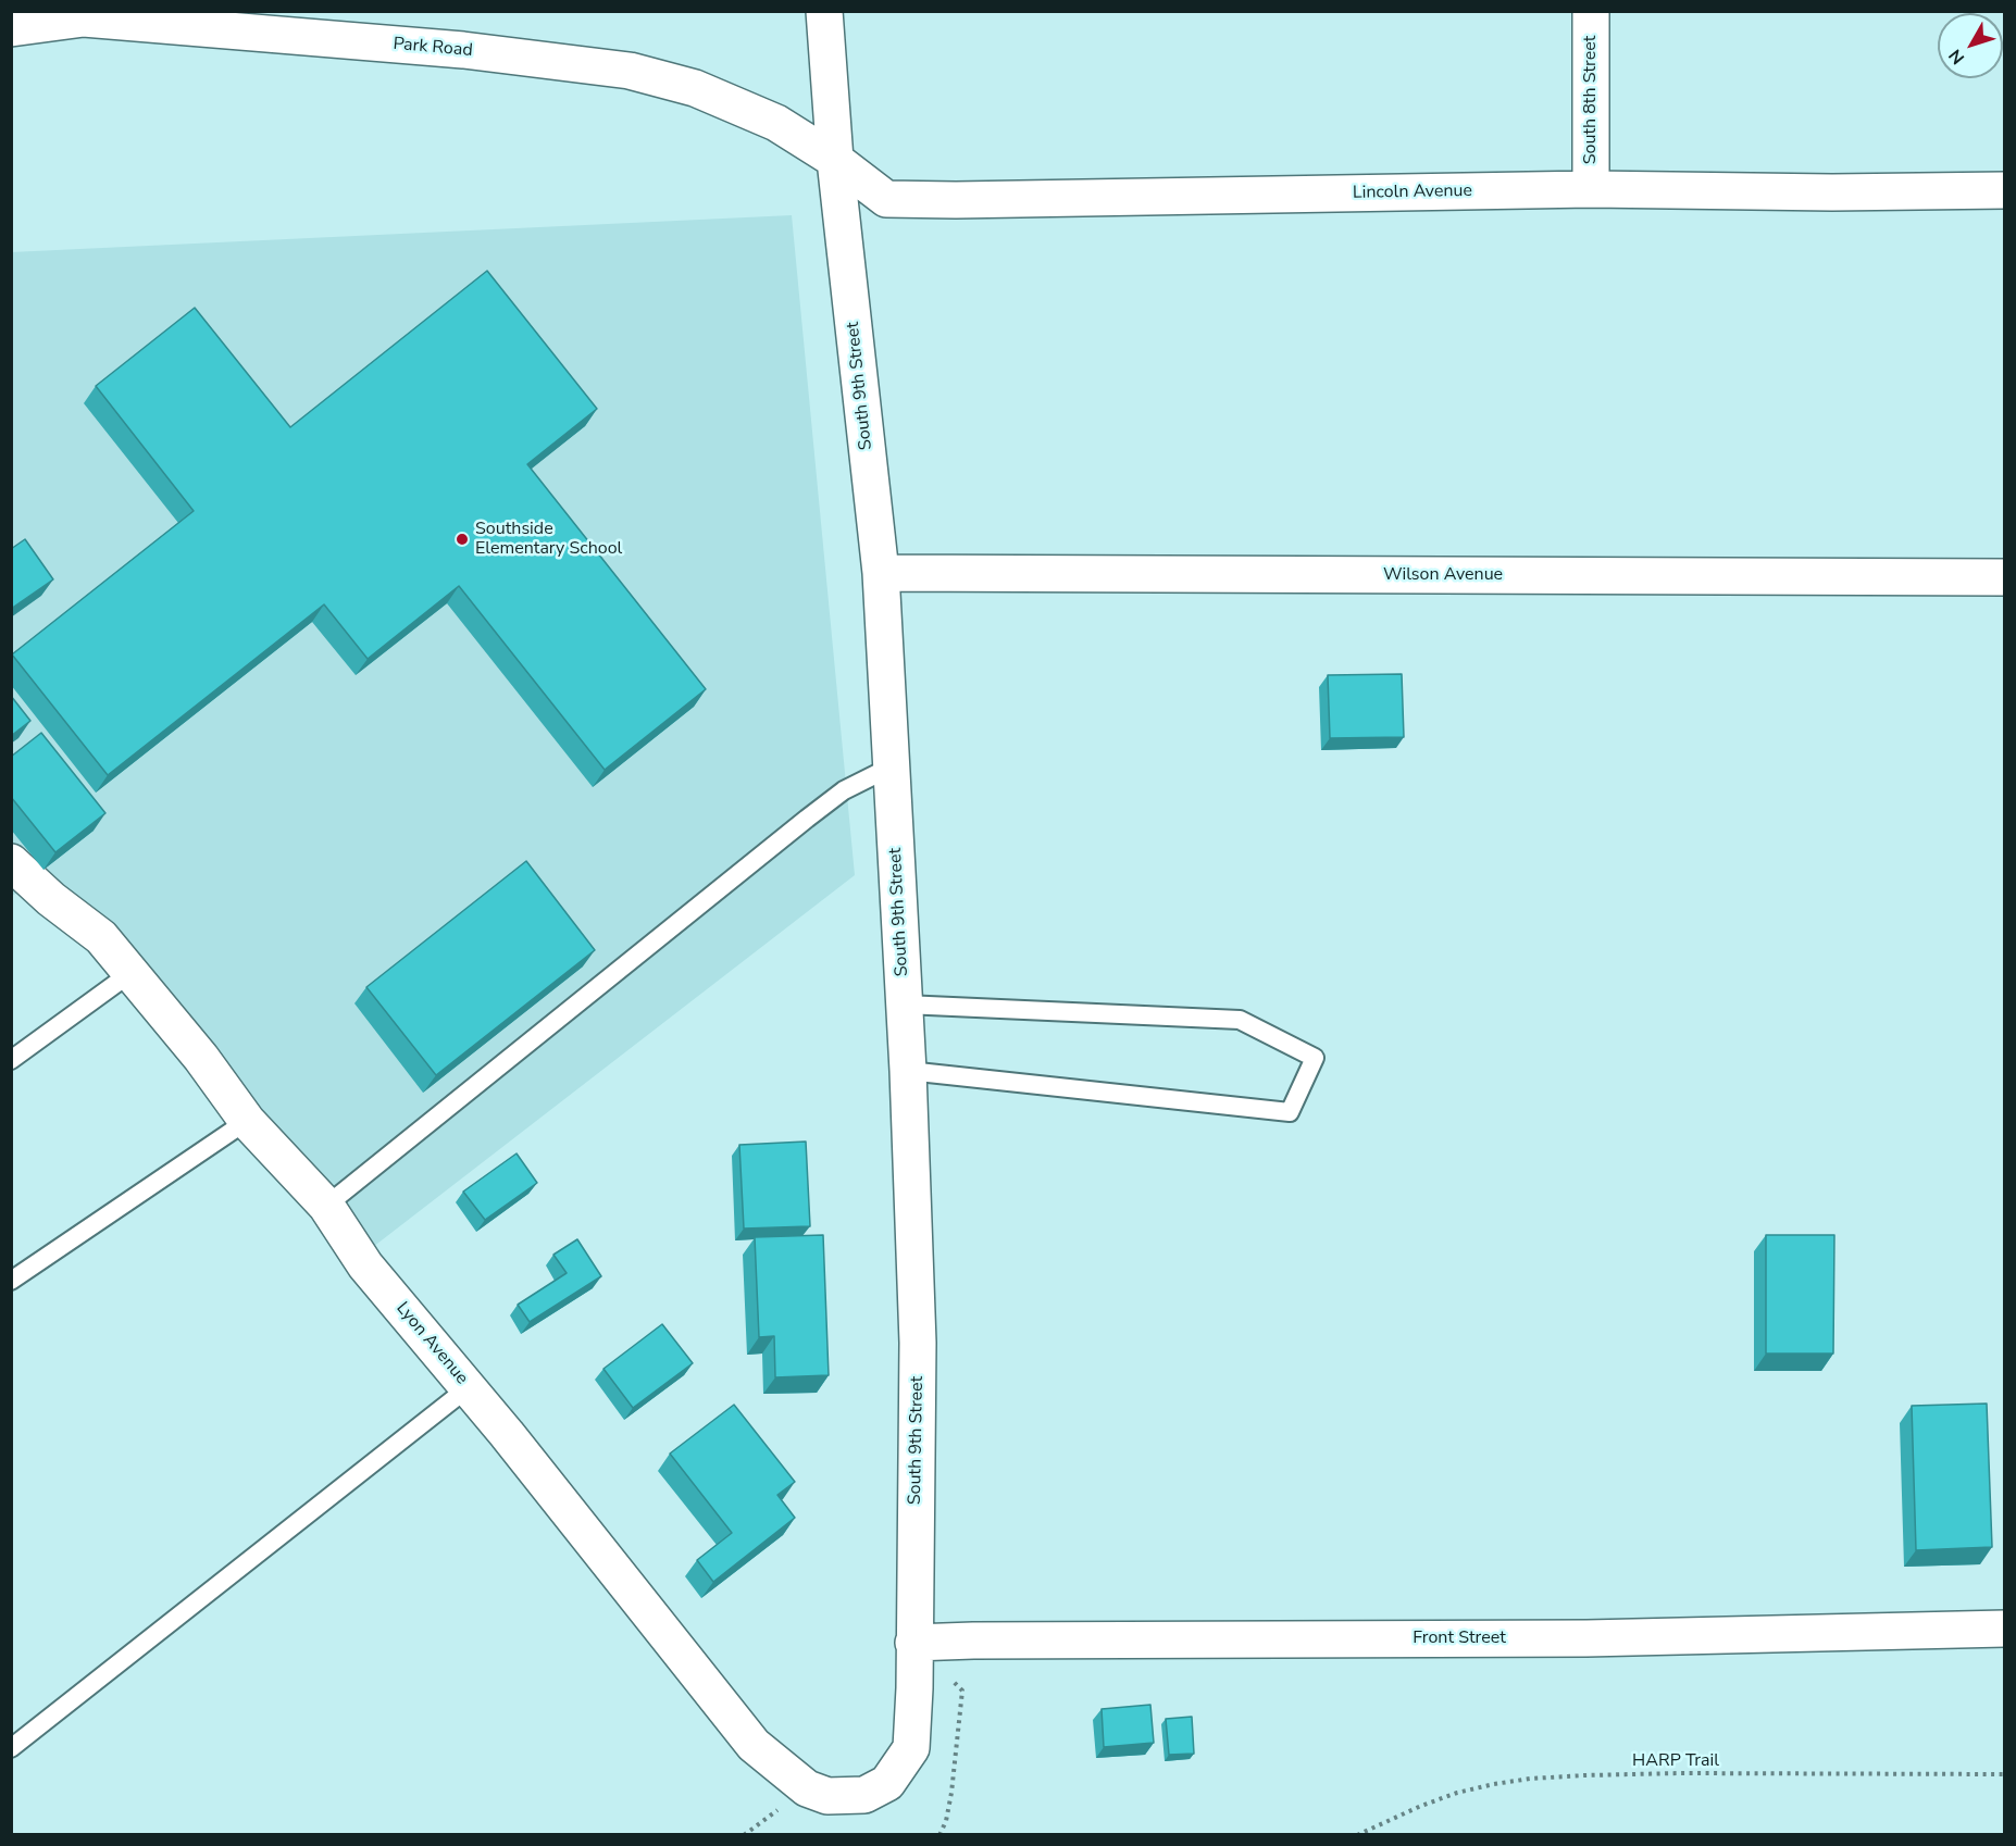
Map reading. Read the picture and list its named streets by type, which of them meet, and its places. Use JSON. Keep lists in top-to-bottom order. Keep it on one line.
{"streets":{"street":["Park Road","South 8th Street","Lincoln Avenue","South 9th Street","Wilson Avenue","Lyon Avenue","Front Street"],"path":["HARP Trail"]},"crossings":[["Park Road","Lincoln Avenue"],["Park Road","South 9th Street"],["South 8th Street","Lincoln Avenue"],["Lincoln Avenue","South 9th Street"],["South 9th Street","Wilson Avenue"],["South 9th Street","Lyon Avenue"],["South 9th Street","Front Street"]],"places":["Southside Elementary School"],"north":"bottom left"}
